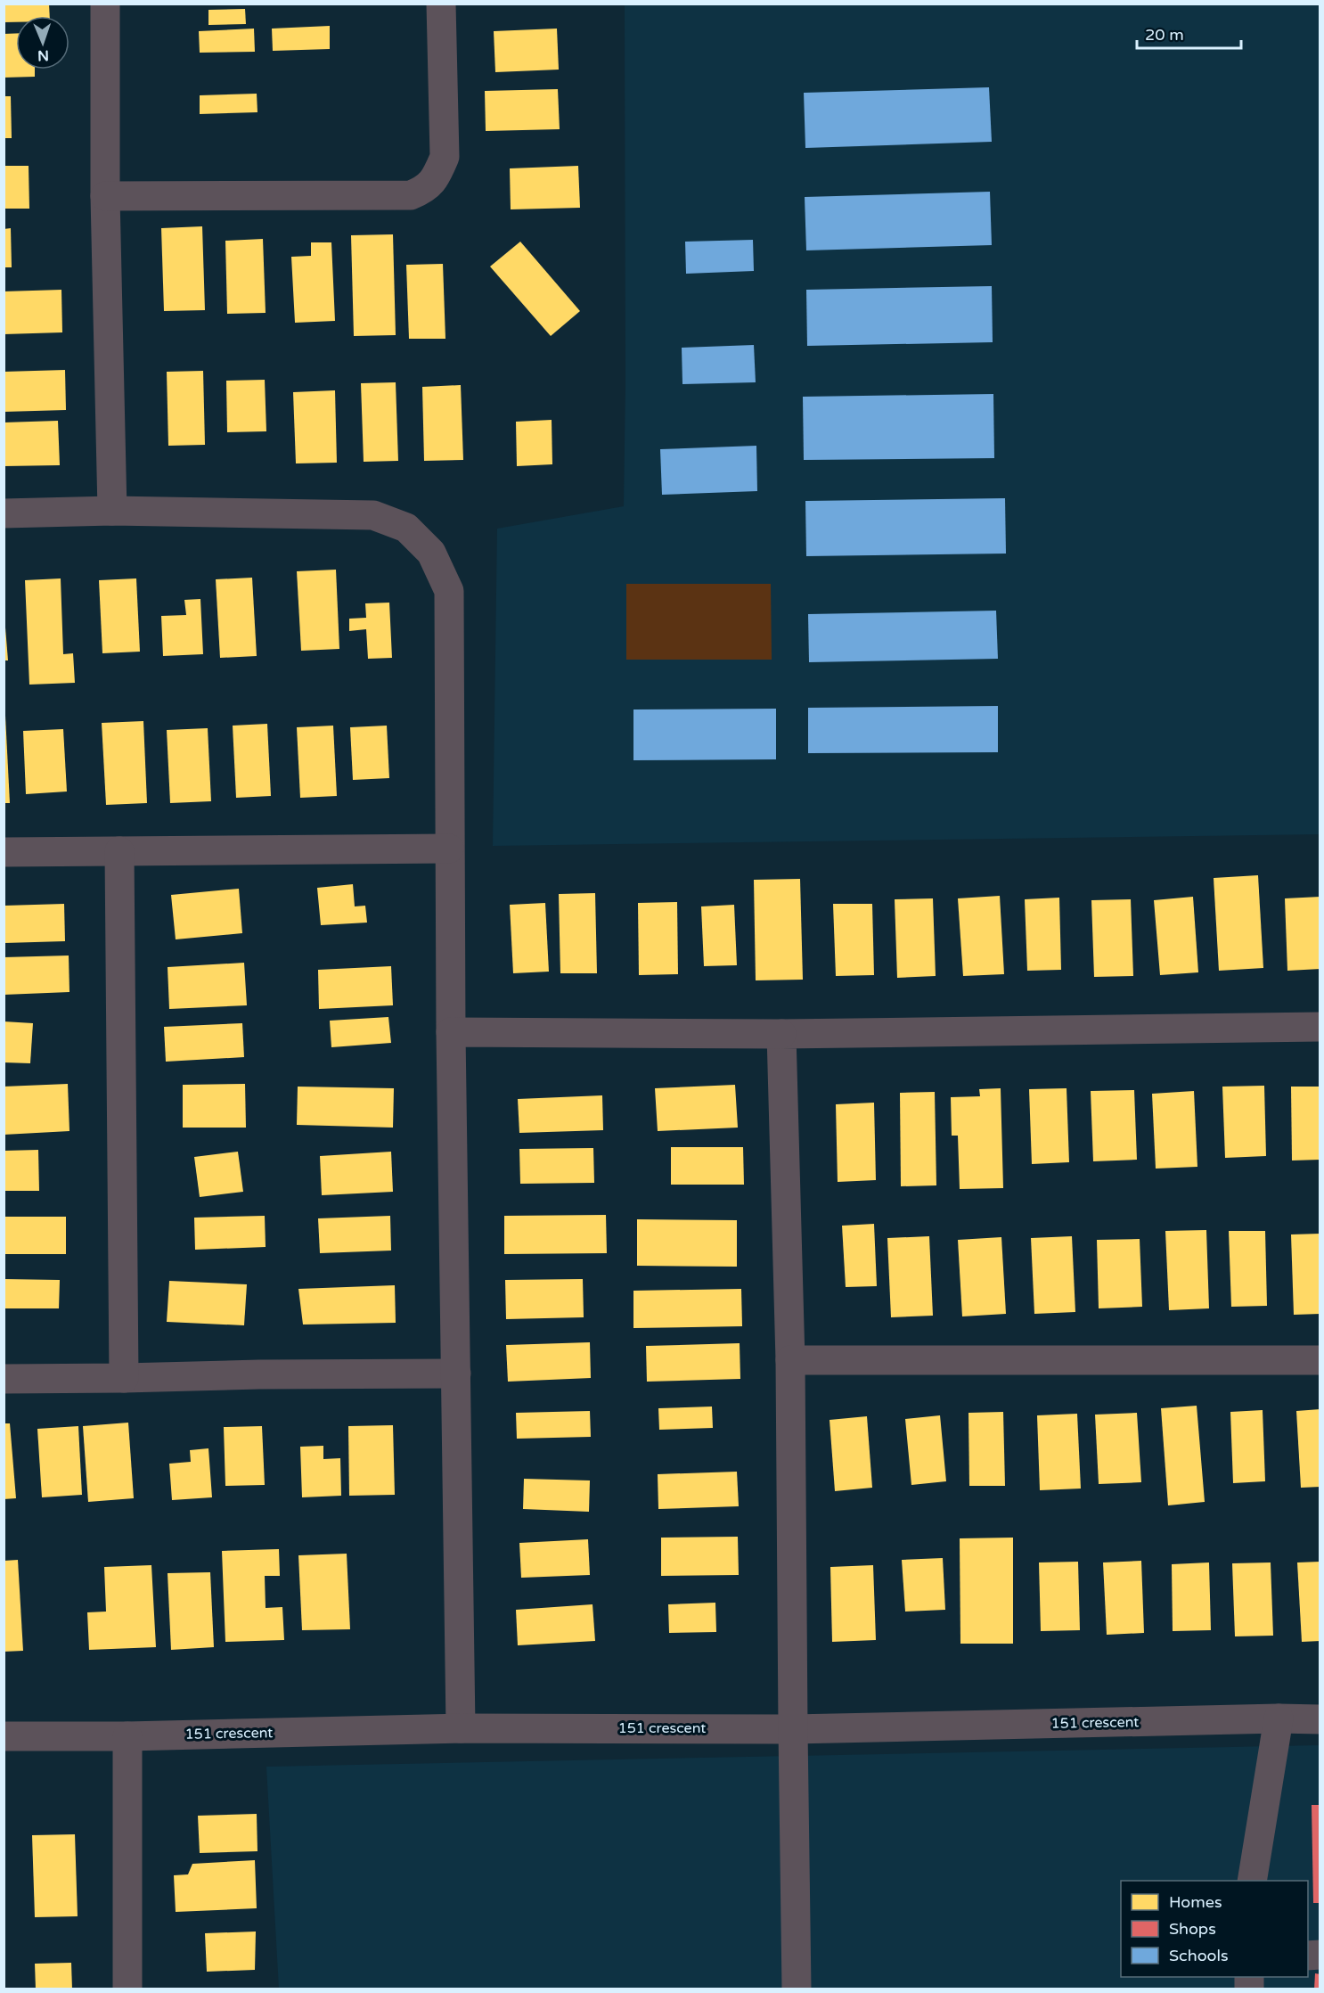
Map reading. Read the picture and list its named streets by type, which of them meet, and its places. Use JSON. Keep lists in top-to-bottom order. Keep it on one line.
{"streets":{"street":["151 crescent"]},"legend":["Homes","Shops","Schools"],"scale_bar":"20 m","north":"bottom"}
